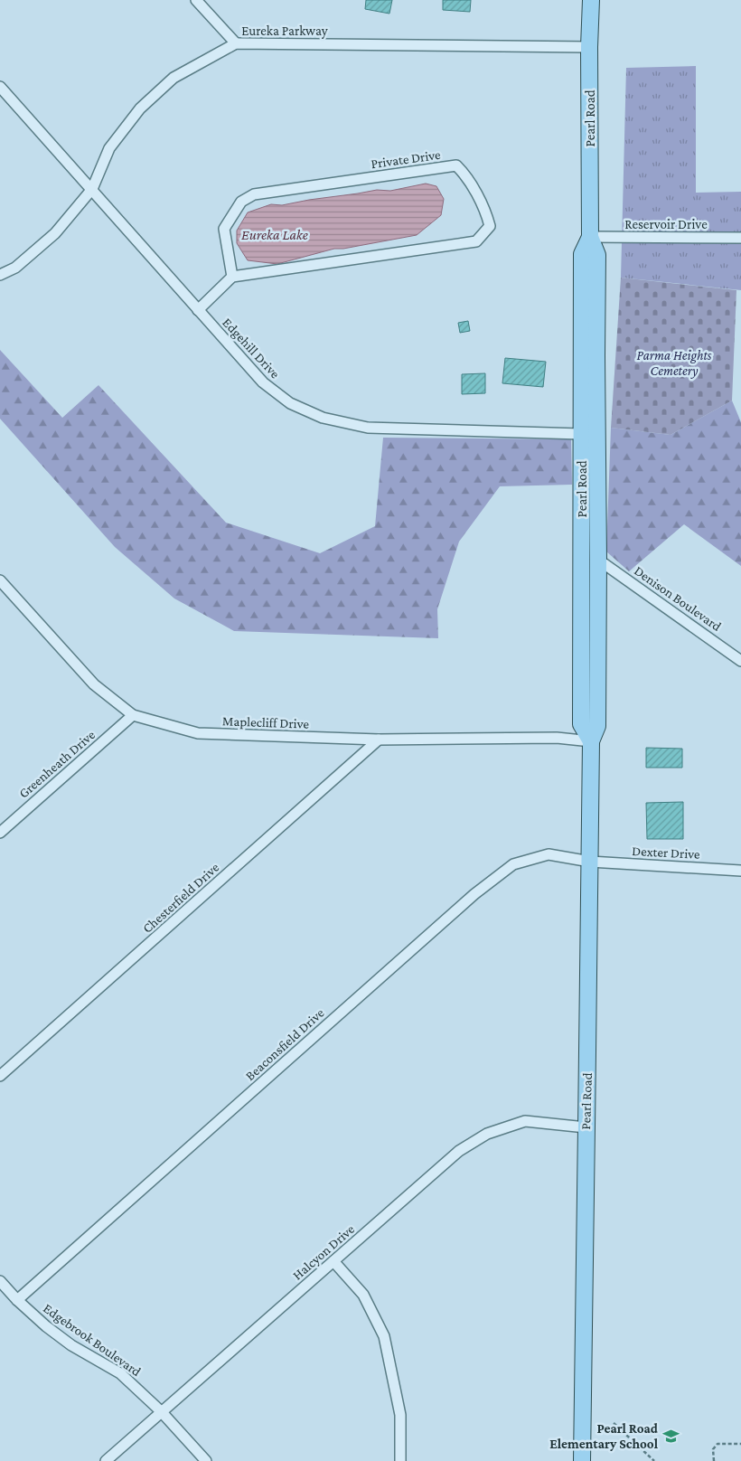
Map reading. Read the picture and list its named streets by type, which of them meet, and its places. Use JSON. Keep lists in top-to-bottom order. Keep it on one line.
{"streets":{"main road":["Pearl Road"],"street":["Eureka Parkway","Private Drive","Reservoir Drive","Edgehill Drive","Denison Boulevard","Maplecliff Drive","Greenheath Drive","Dexter Drive","Chesterfield Drive","Beaconsfield Drive","Halcyon Drive","Edgebrook Boulevard"]},"crossings":[["Eureka Parkway","Pearl Road"],["Eureka Parkway","Edgehill Drive"],["Pearl Road","Reservoir Drive"],["Pearl Road","Edgehill Drive"],["Pearl Road","Denison Boulevard"],["Pearl Road","Maplecliff Drive"],["Pearl Road","Dexter Drive"],["Pearl Road","Beaconsfield Drive"],["Pearl Road","Halcyon Drive"],["Maplecliff Drive","Greenheath Drive"],["Maplecliff Drive","Chesterfield Drive"],["Dexter Drive","Beaconsfield Drive"],["Beaconsfield Drive","Edgebrook Boulevard"],["Halcyon Drive","Edgebrook Boulevard"]],"water":["Eureka Lake"],"parks":["Parma Heights Cemetery"],"places":{"school or university":["Pearl Road Elementary School"]}}
